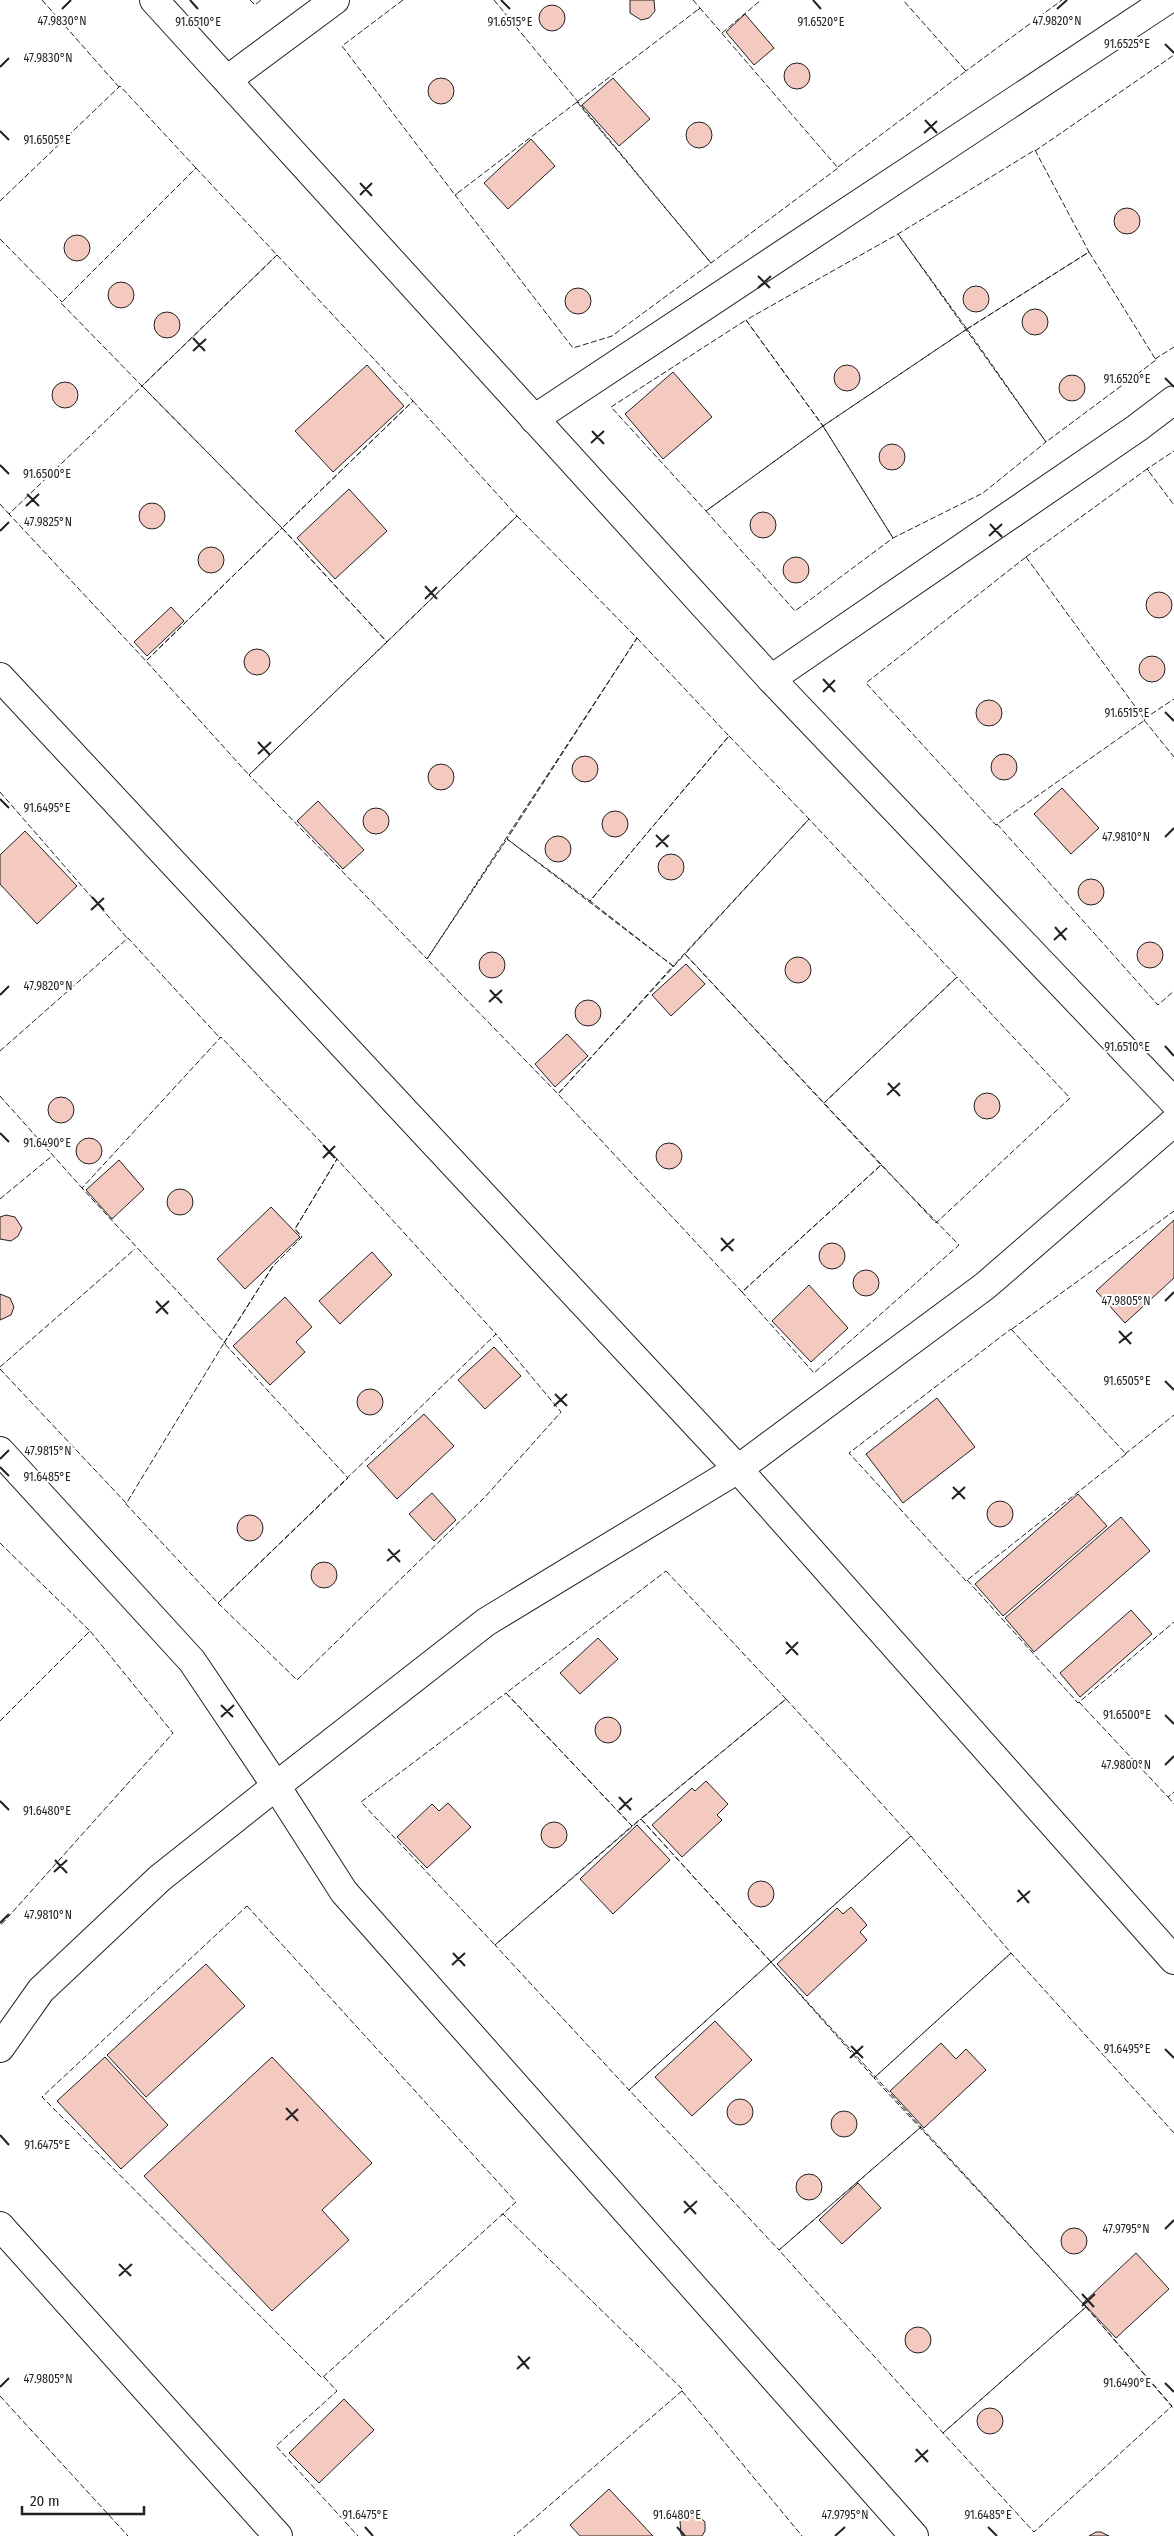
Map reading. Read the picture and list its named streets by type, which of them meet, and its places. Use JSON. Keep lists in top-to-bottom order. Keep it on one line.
{"scale_bar":"20 m","coordinates":["47.9830°N","47.9820°N","91.6515°E","91.6520°E","91.6510°E","91.6525°E","91.6505°E","91.6500°E","47.9825°N","91.6495°E","47.9810°N","91.6490°E","47.9805°N","47.9815°N","91.6485°E","47.9800°N","91.6480°E","91.6475°E","47.9795°N"]}
